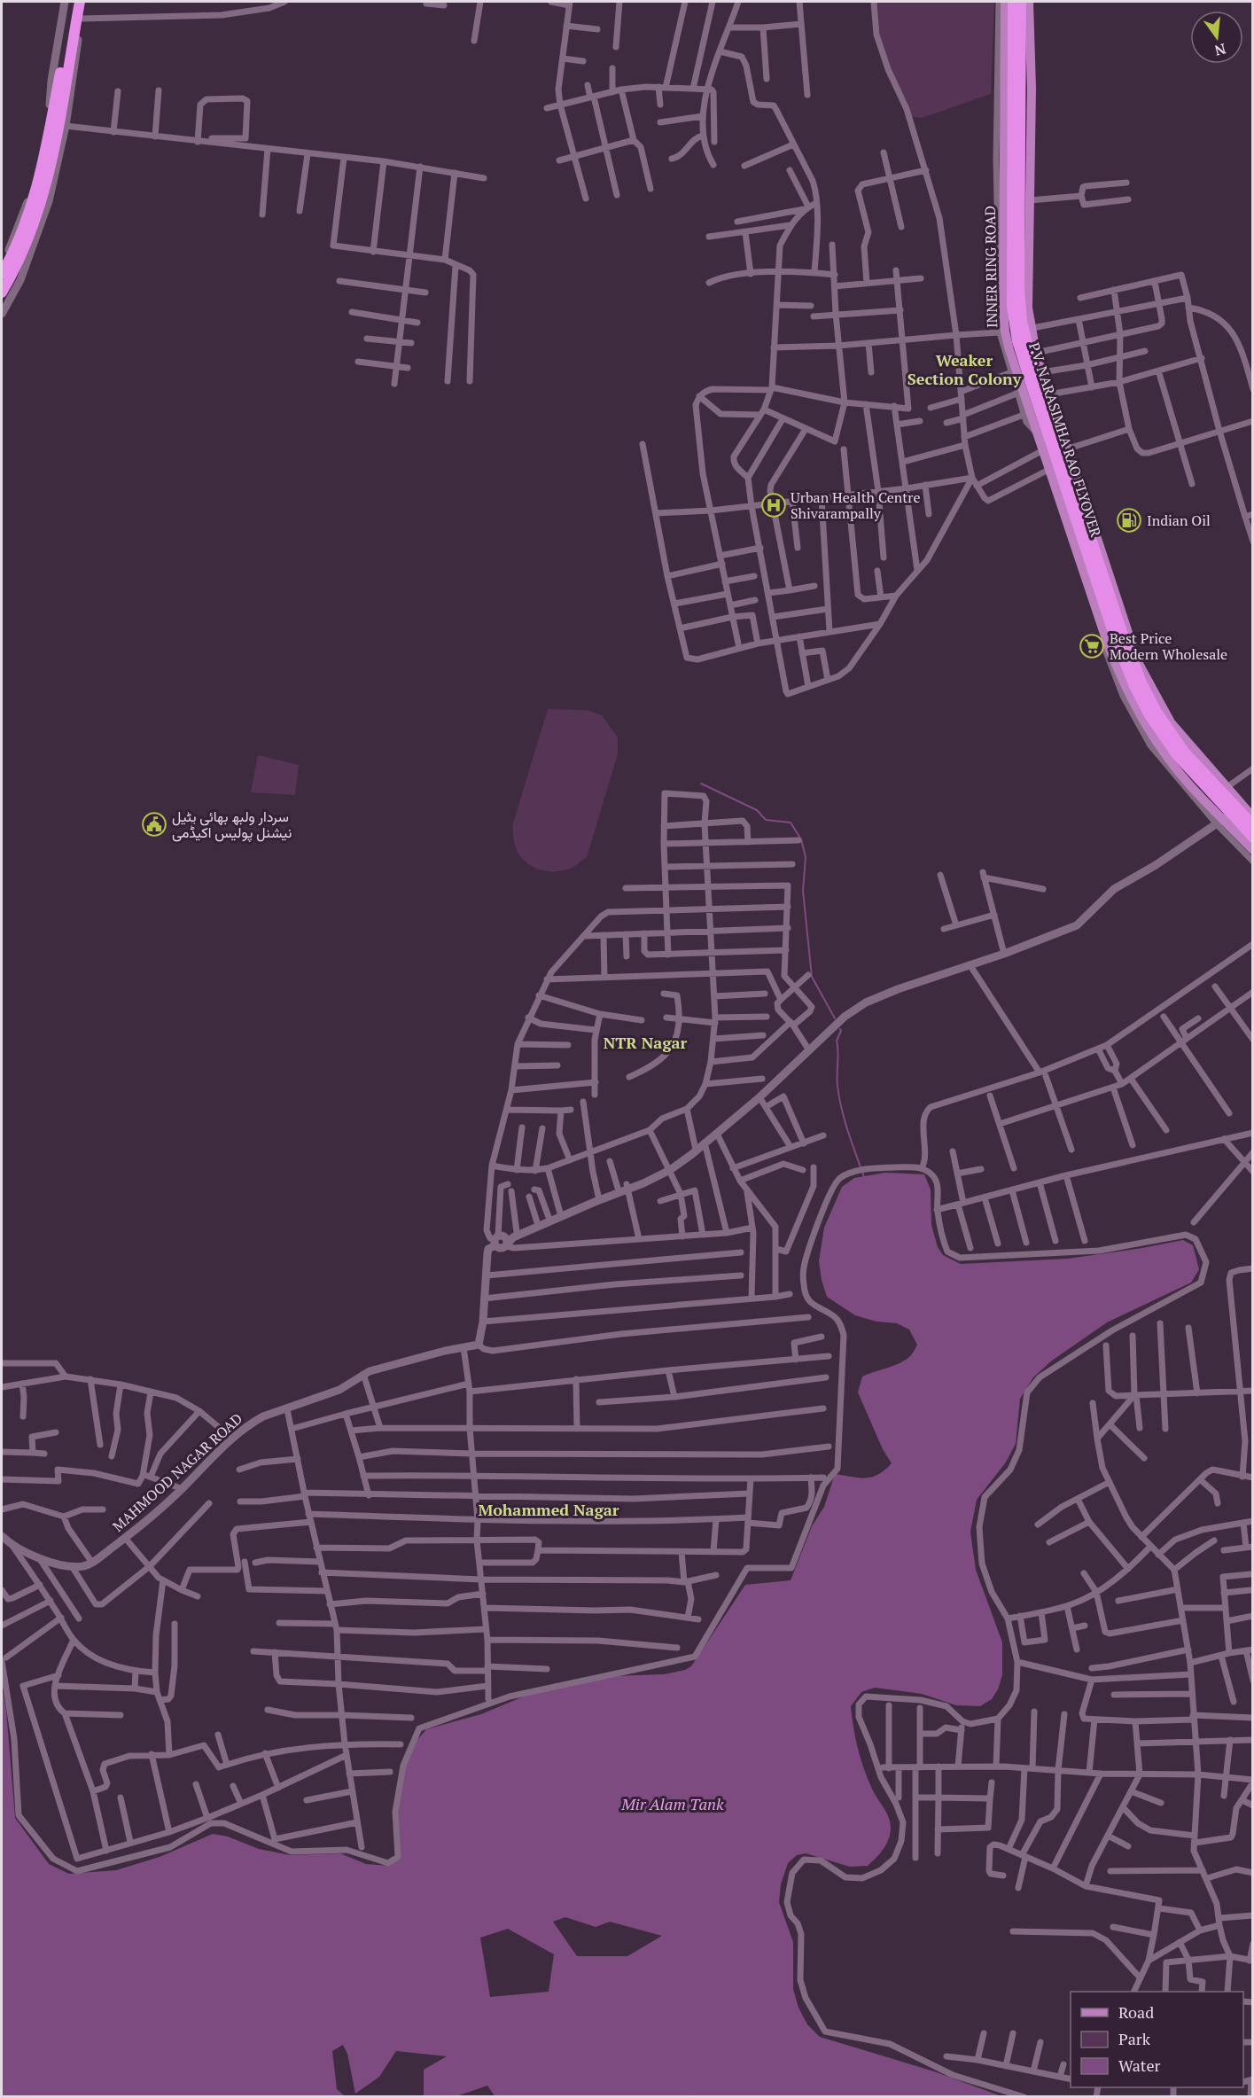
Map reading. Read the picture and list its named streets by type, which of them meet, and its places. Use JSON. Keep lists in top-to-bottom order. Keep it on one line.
{"streets":{"highway":["P.V. NARASIMHA RAO FLYOVER"],"main road":["INNER RING ROAD","MAHMOOD NAGAR ROAD"]},"districts":["Weaker Section Colony","NTR Nagar","Mohammed Nagar"],"water":["Mir Alam Tank"],"places":{"hospital":["Urban Health Centre Shivarampally"],"fuel station":["Indian Oil"],"supermarket":["Best Price Modern Wholesale"],"public building":["سردار ولبھ بھائی پٹیل نیشنل پولیس اکیڈمی"]},"legend":["Road","Park","Water"],"north":"bottom"}
